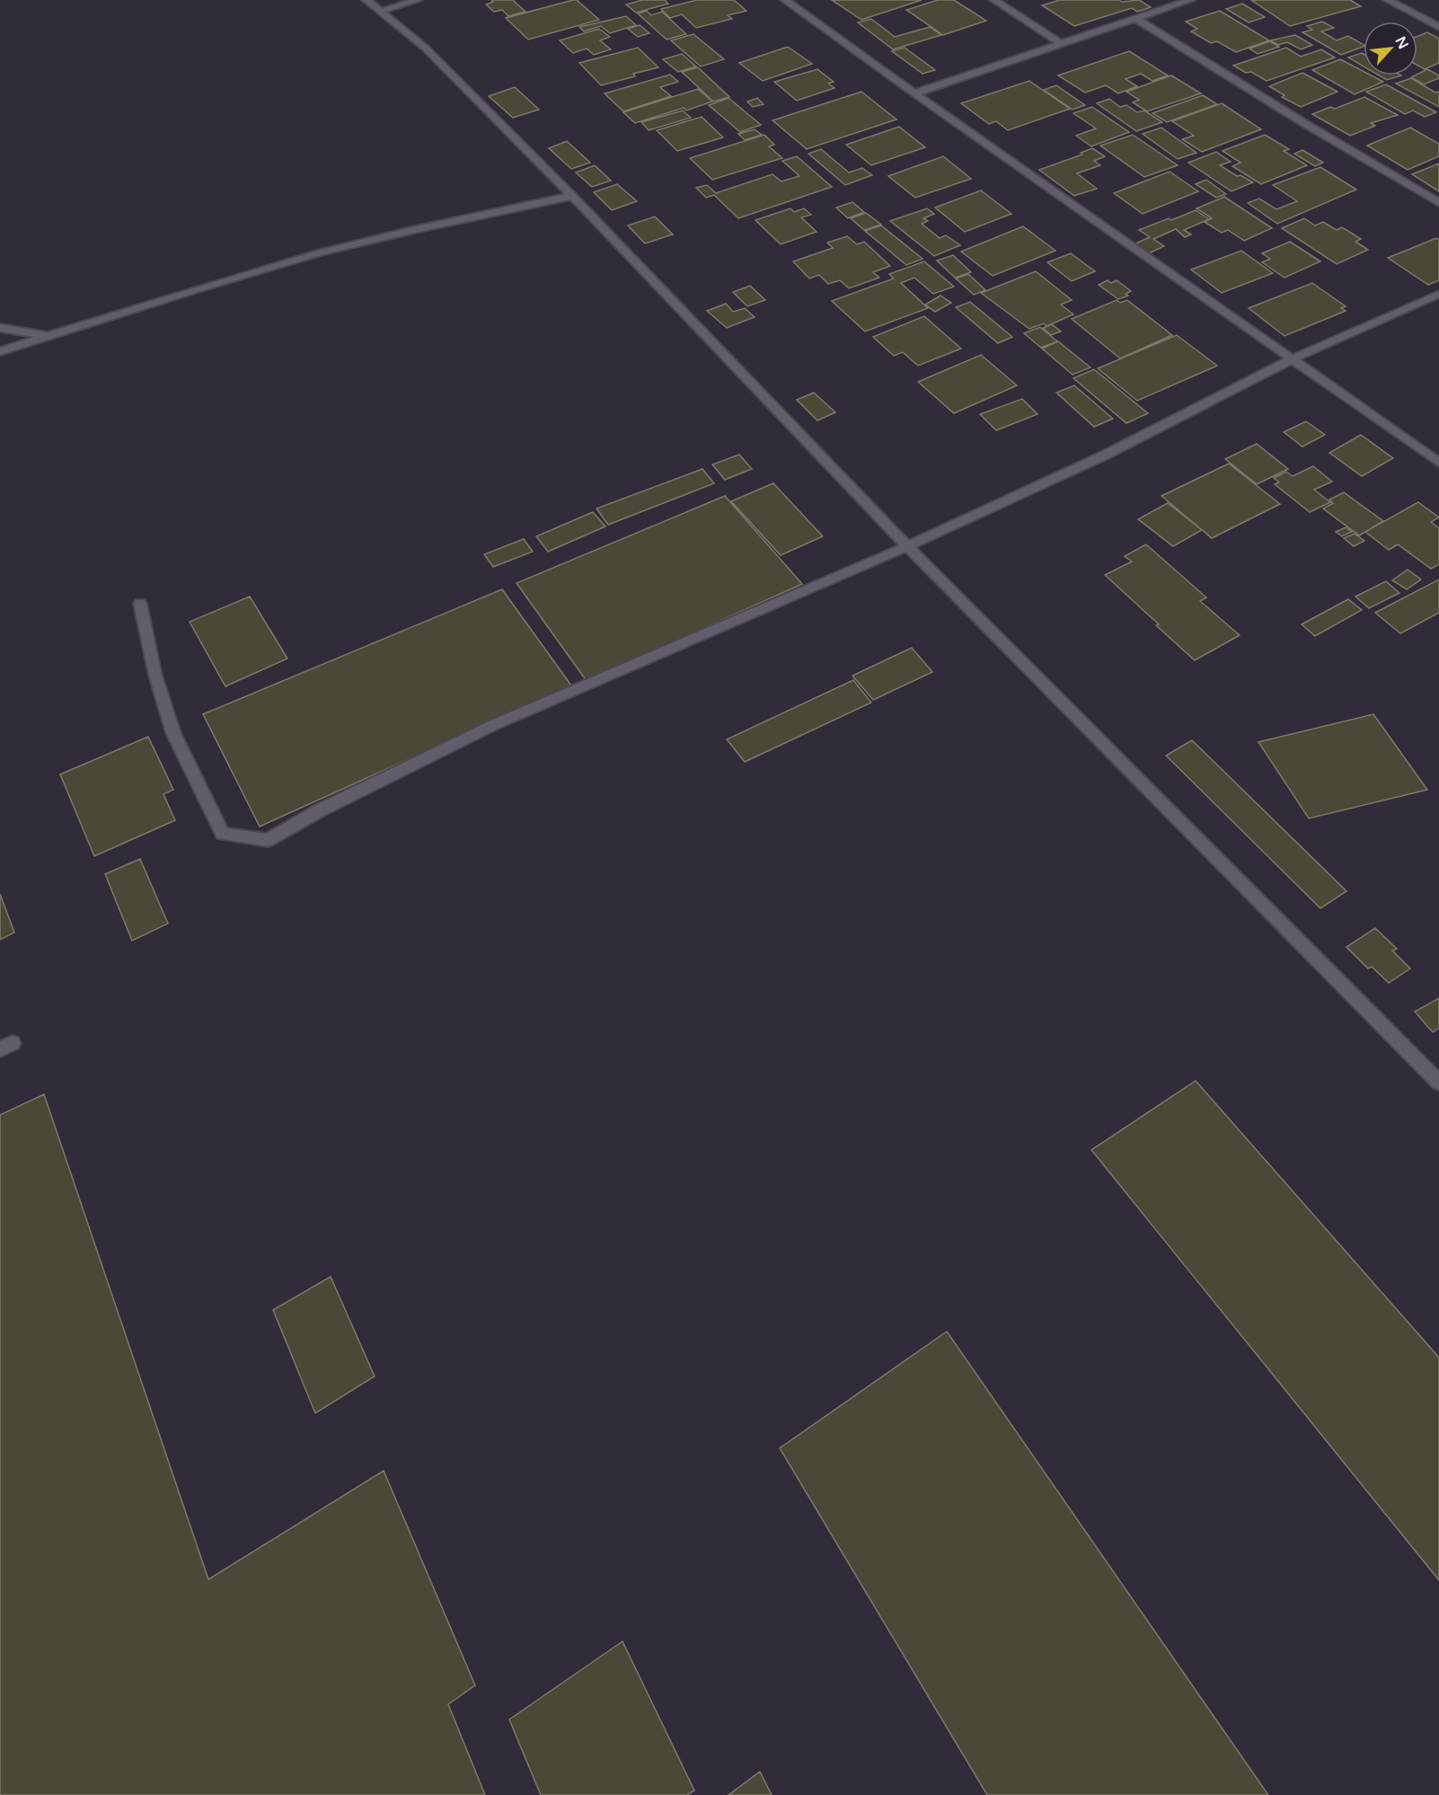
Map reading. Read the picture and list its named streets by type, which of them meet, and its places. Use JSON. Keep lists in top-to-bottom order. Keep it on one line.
{"north":"top right"}
